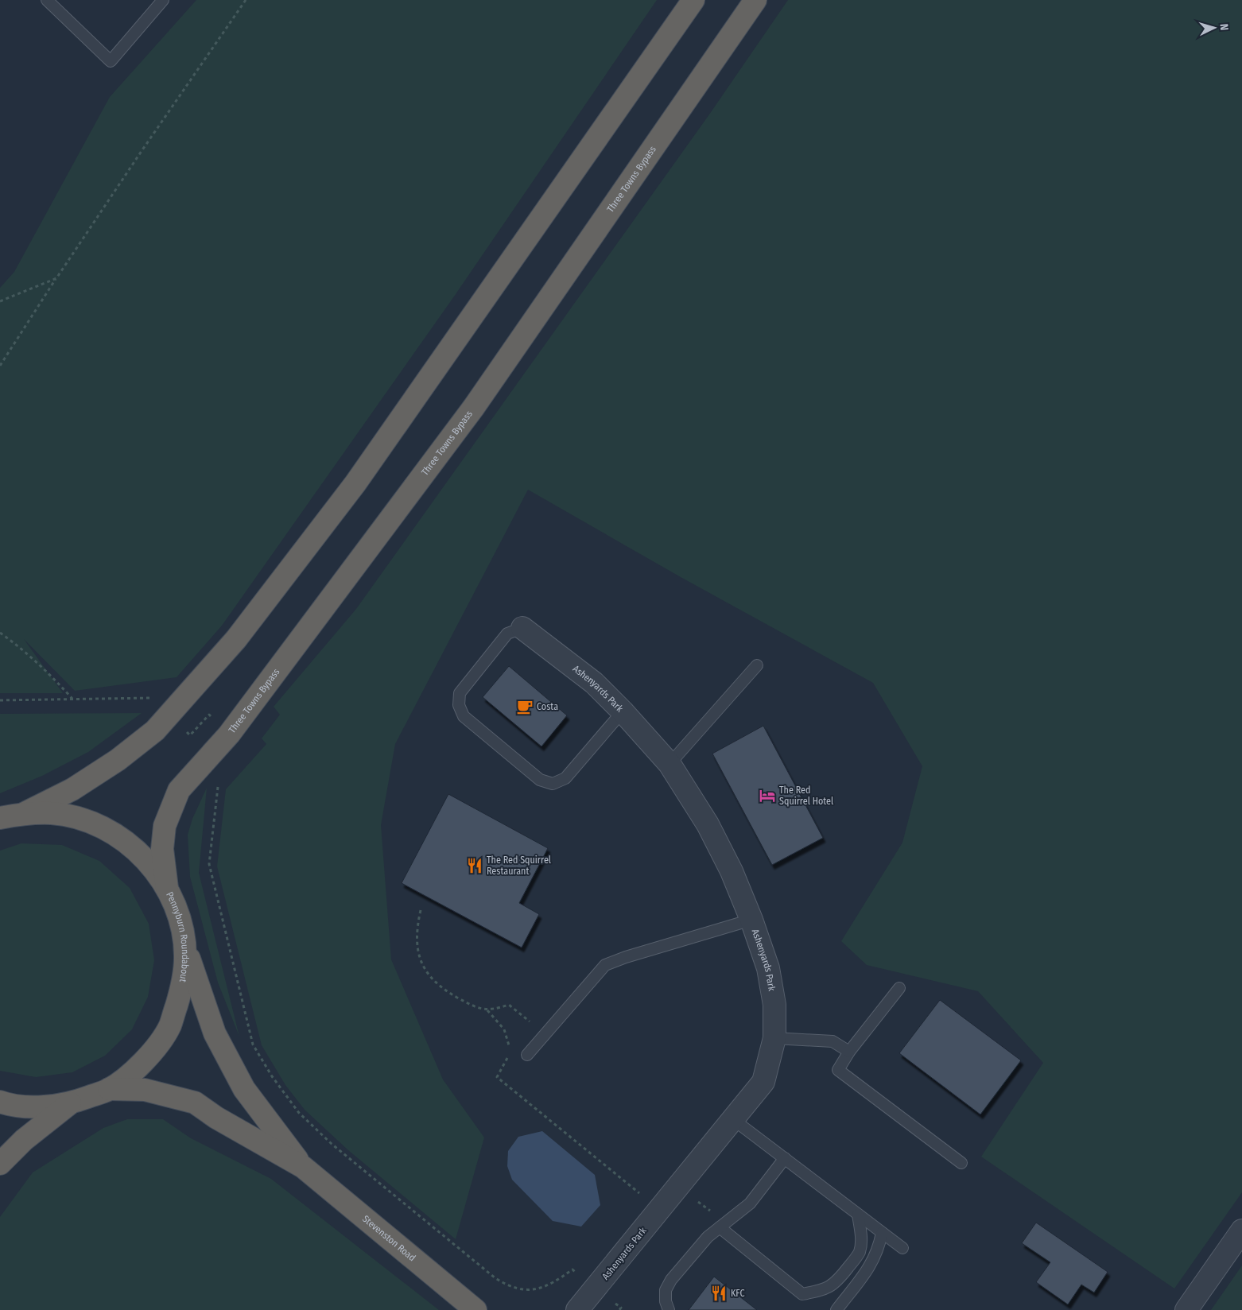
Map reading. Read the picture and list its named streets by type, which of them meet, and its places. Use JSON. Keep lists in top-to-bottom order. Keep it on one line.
{"streets":{"highway":["Three Towns Bypass","Pennyburn Roundabout","Stevenston Road"],"street":["Ashenyards Park"]},"crossings":[["Three Towns Bypass","Pennyburn Roundabout"]],"places":{"cafe":["Costa"],"hotel":["The Red Squirrel Hotel"],"restaurant":["The Red Squirrel Restaurant","KFC"]},"north":"right"}
